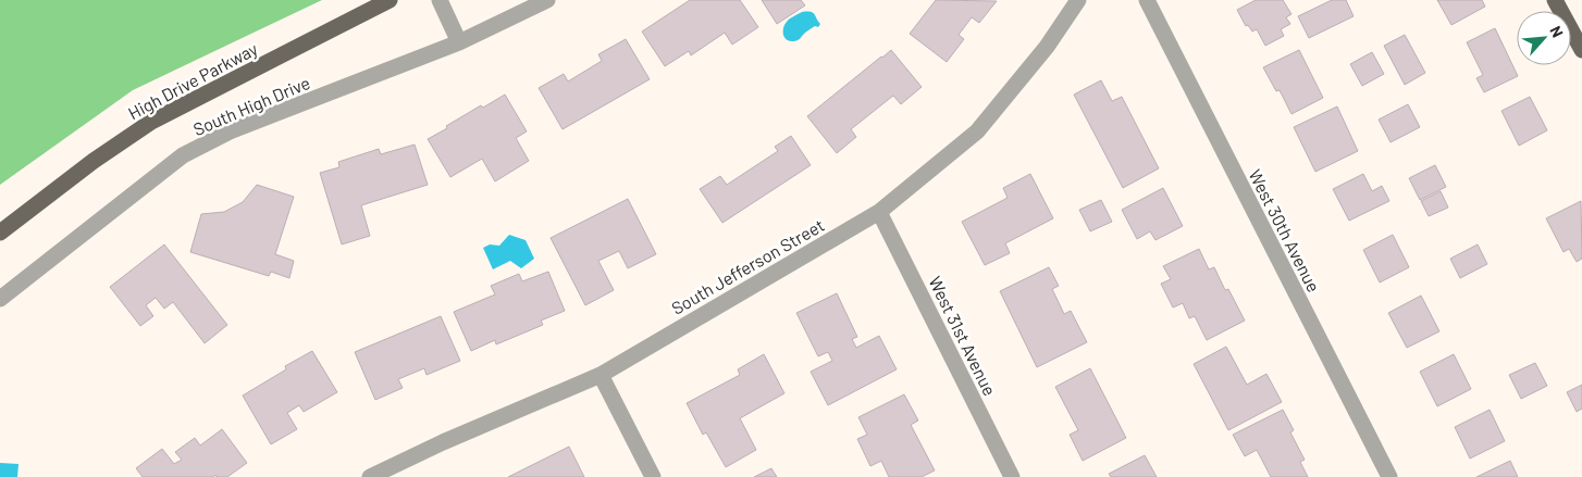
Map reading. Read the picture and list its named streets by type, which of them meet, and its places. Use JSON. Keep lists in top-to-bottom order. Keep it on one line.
{"streets":{"main road":["High Drive Parkway"],"street":["South High Drive","West 30th Avenue","South Jefferson Street","West 31st Avenue"]},"crossings":[["South Jefferson Street","West 31st Avenue"]],"north":"top right"}
